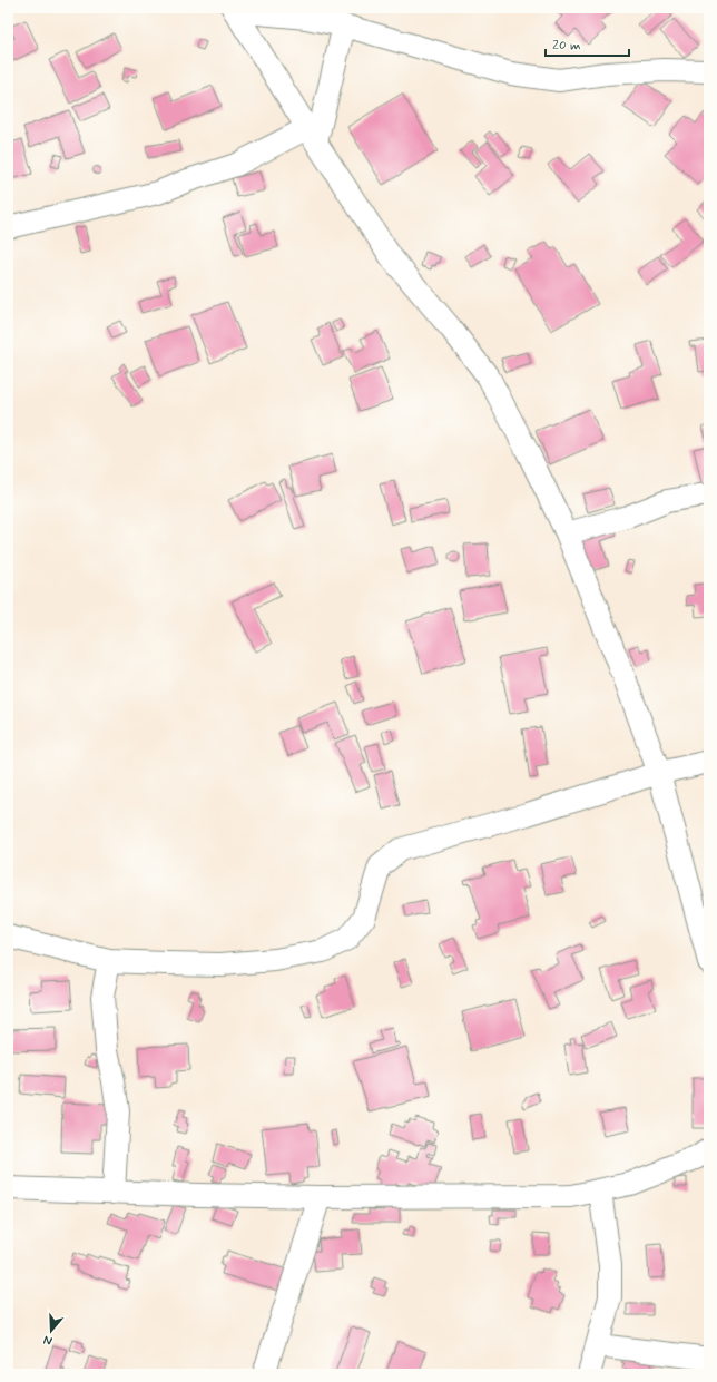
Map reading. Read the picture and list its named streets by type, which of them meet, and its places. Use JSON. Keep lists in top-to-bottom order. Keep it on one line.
{"scale_bar":"20 m","north":"bottom"}
